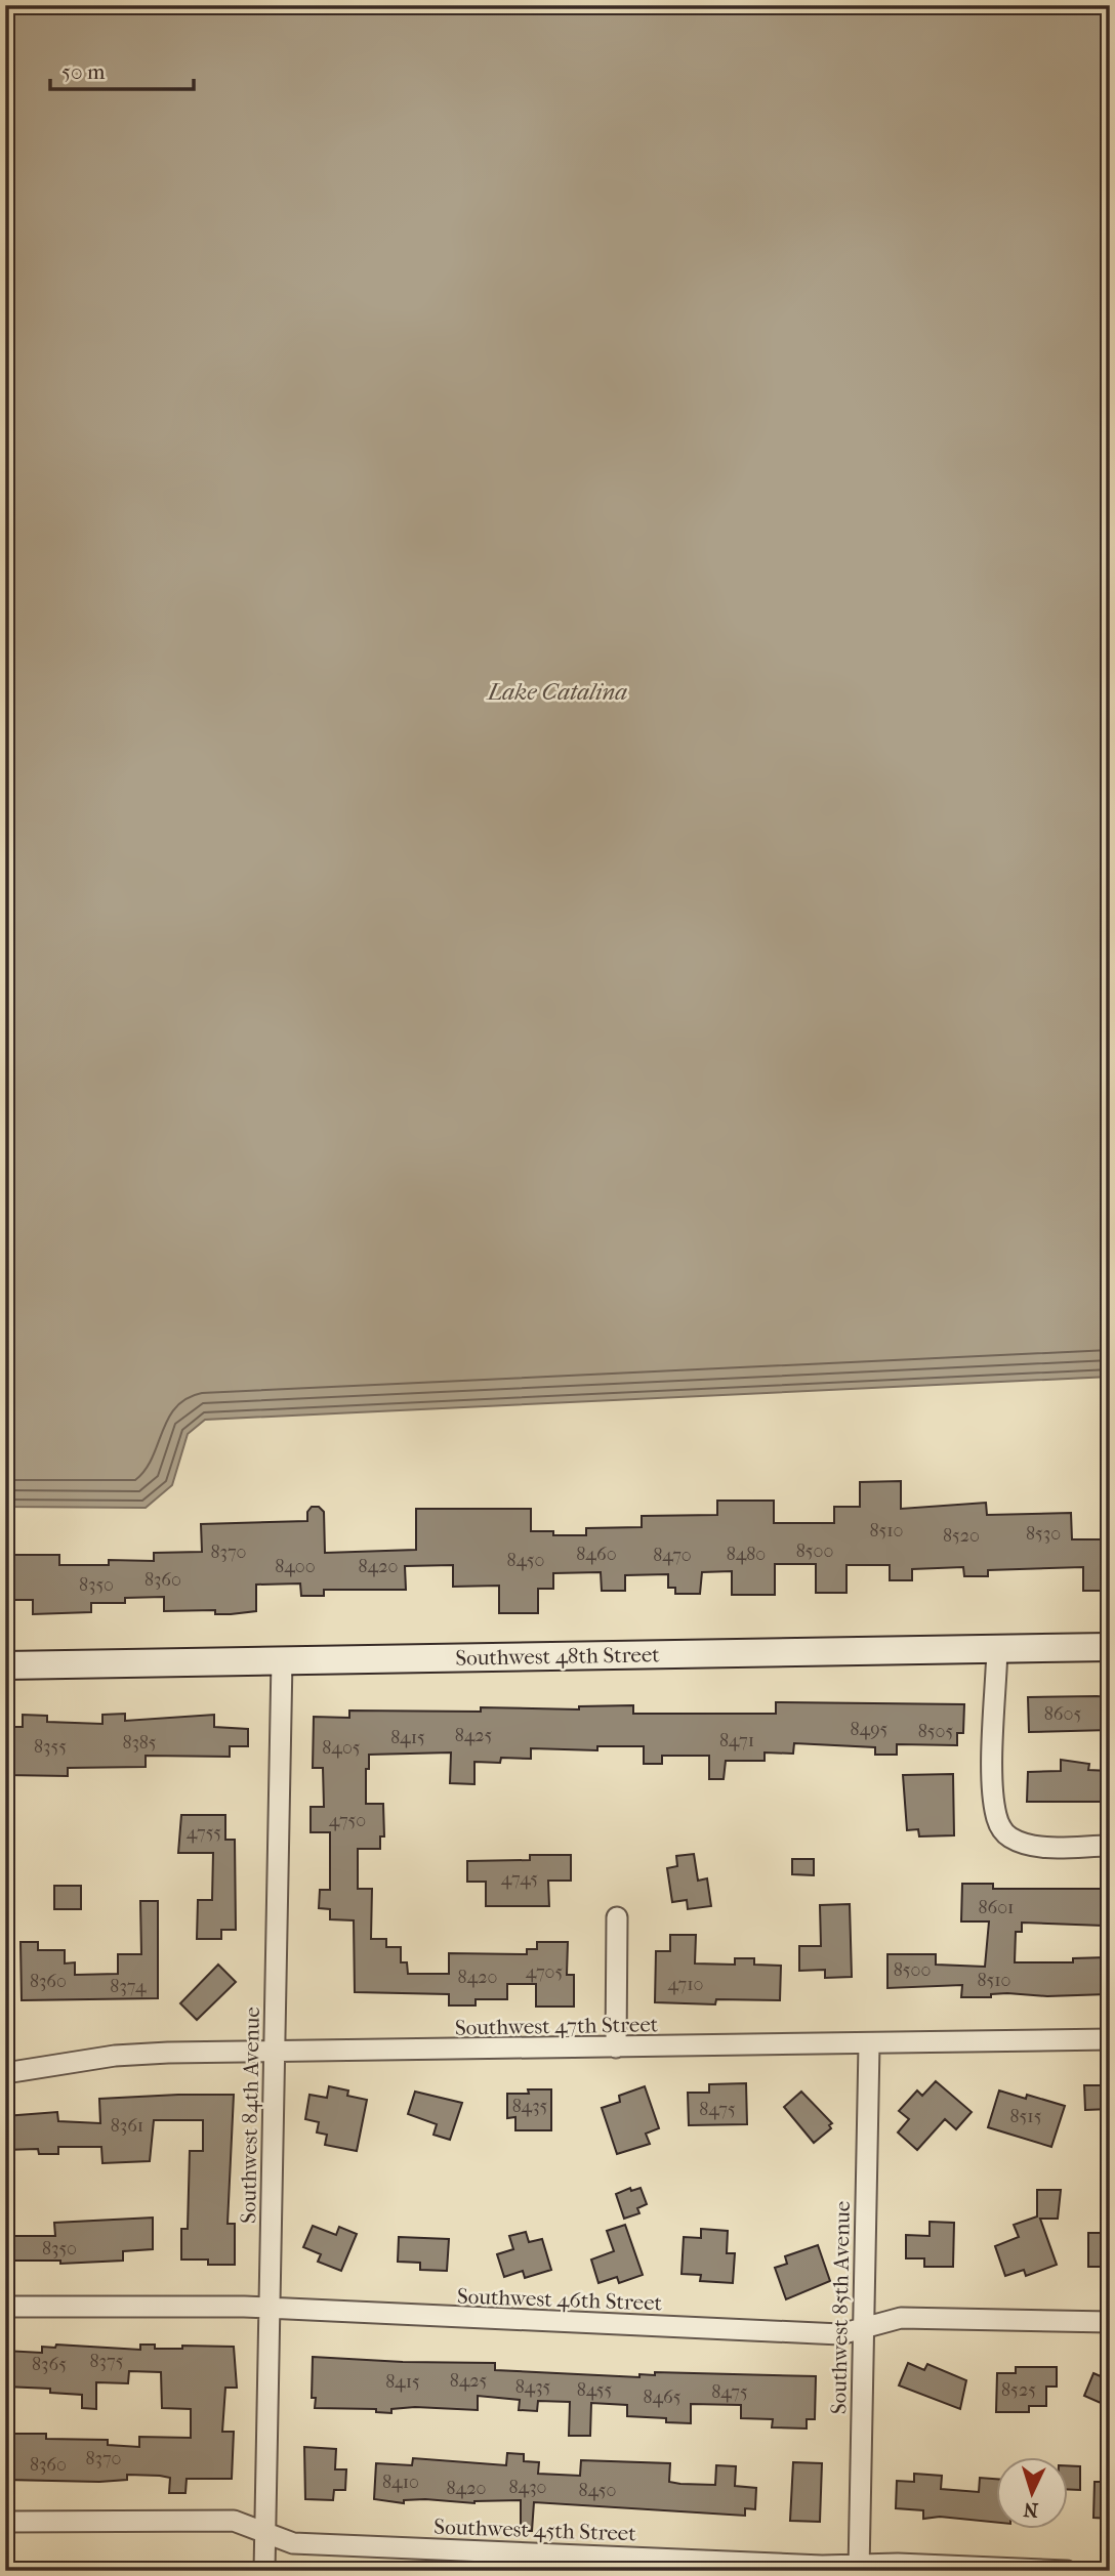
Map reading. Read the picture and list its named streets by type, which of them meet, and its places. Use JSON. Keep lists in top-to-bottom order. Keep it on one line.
{"streets":{"street":["Southwest 48th Street","Southwest 47th Street","Southwest 84th Avenue","Southwest 46th Street","Southwest 85th Avenue","Southwest 45th Street"]},"crossings":[["Southwest 48th Street","Southwest 84th Avenue"],["Southwest 47th Street","Southwest 84th Avenue"],["Southwest 47th Street","Southwest 85th Avenue"],["Southwest 84th Avenue","Southwest 46th Street"],["Southwest 84th Avenue","Southwest 45th Street"],["Southwest 46th Street","Southwest 85th Avenue"],["Southwest 85th Avenue","Southwest 45th Street"]],"water":["Lake Catalina"],"house_numbers":["8510","8530","8520","8500","8370","8460","8480","8470","8450","8400","8420","8360","8350","8605","8495","8505","8425","8415","8471","8385","8355","8405","4750","4755","4745","8601","8500","4705","8420","8510","8360","4710","8374","8435","8475","8515","8361","8350","8375","8365","8425","8415","8435","8455","8525","8475","8465","8370","8360","8410","8430","8420","8450"],"scale_bar":"50 m","north":"bottom"}
